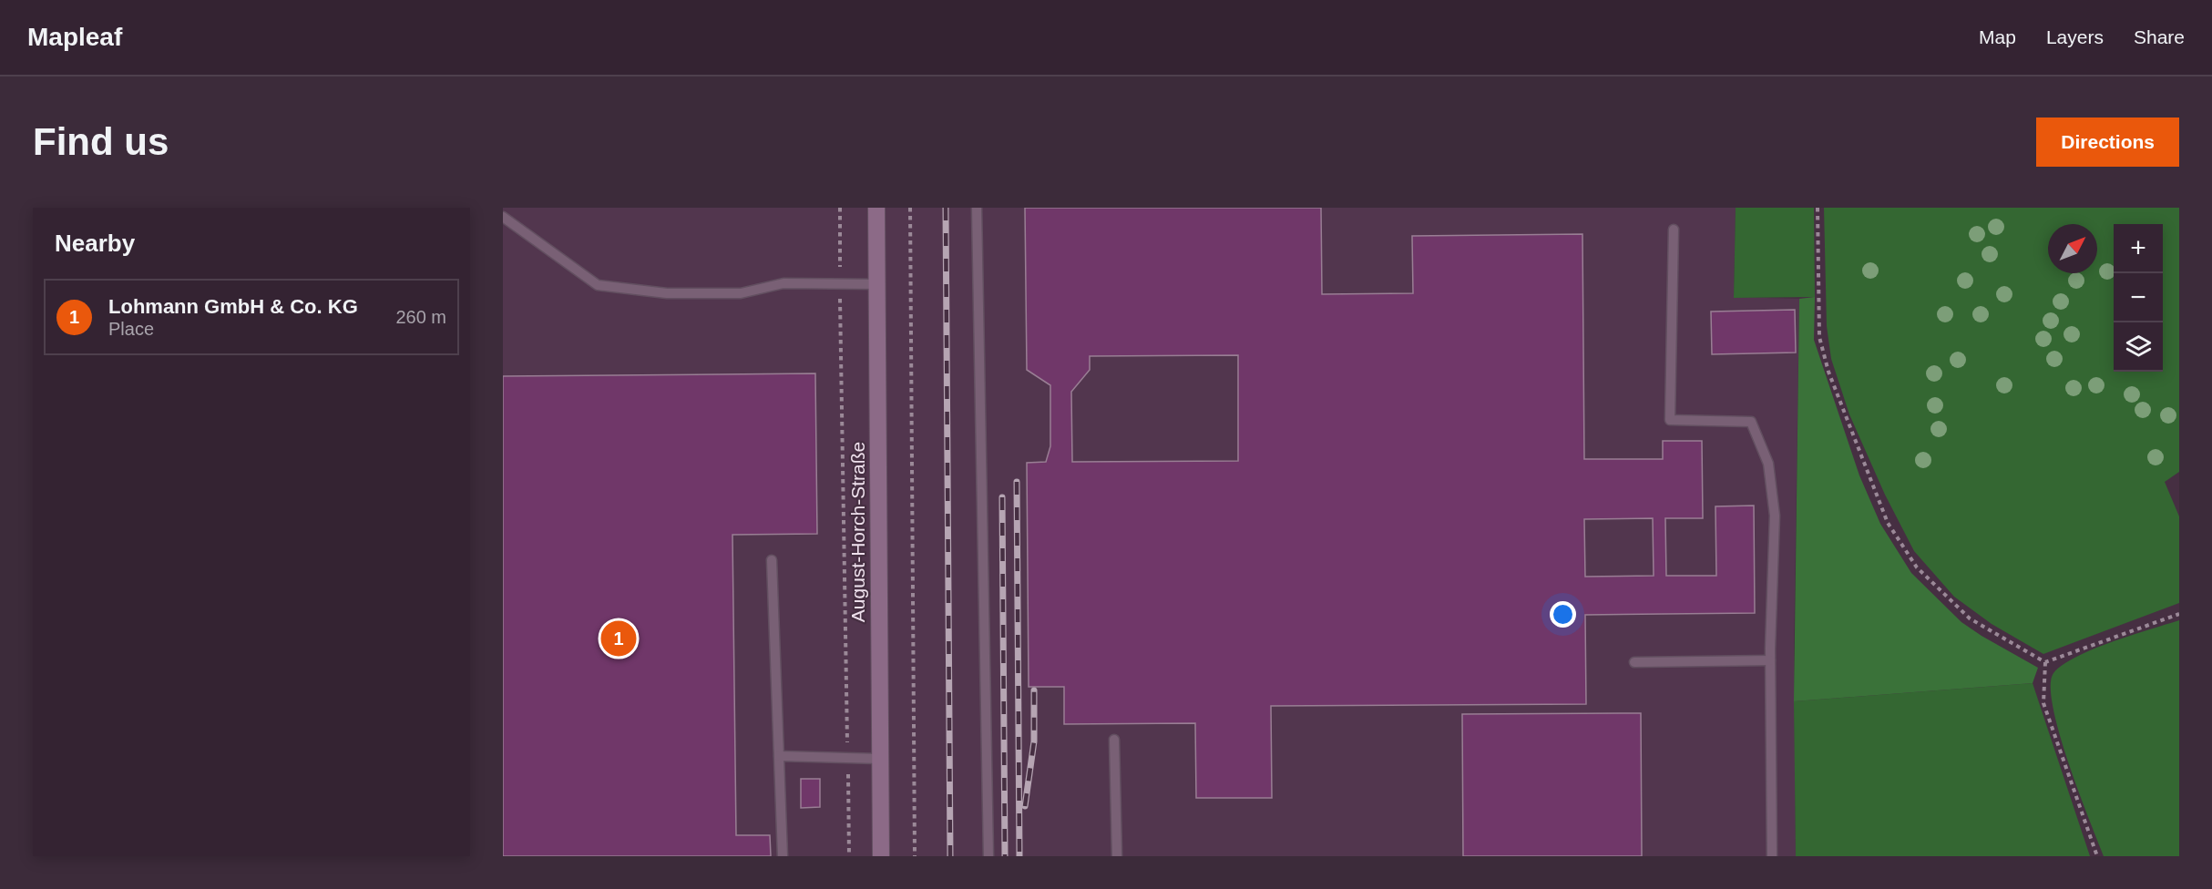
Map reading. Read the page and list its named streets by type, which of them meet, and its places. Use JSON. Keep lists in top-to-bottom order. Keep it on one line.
{"streets":{"main road":["August-Horch-Straße"]},"north":"top right","page":{"header":"Mapleaf","nav":["Map","Layers","Share"],"buttons":"Directions","title":"Find us","heading":"Nearby","map_buttons":["+","−"],"list":[{"mark":"1","name":"Lohmann GmbH & Co. KG","note":"Place","value":"260 m"}],"pins":"1"}}
